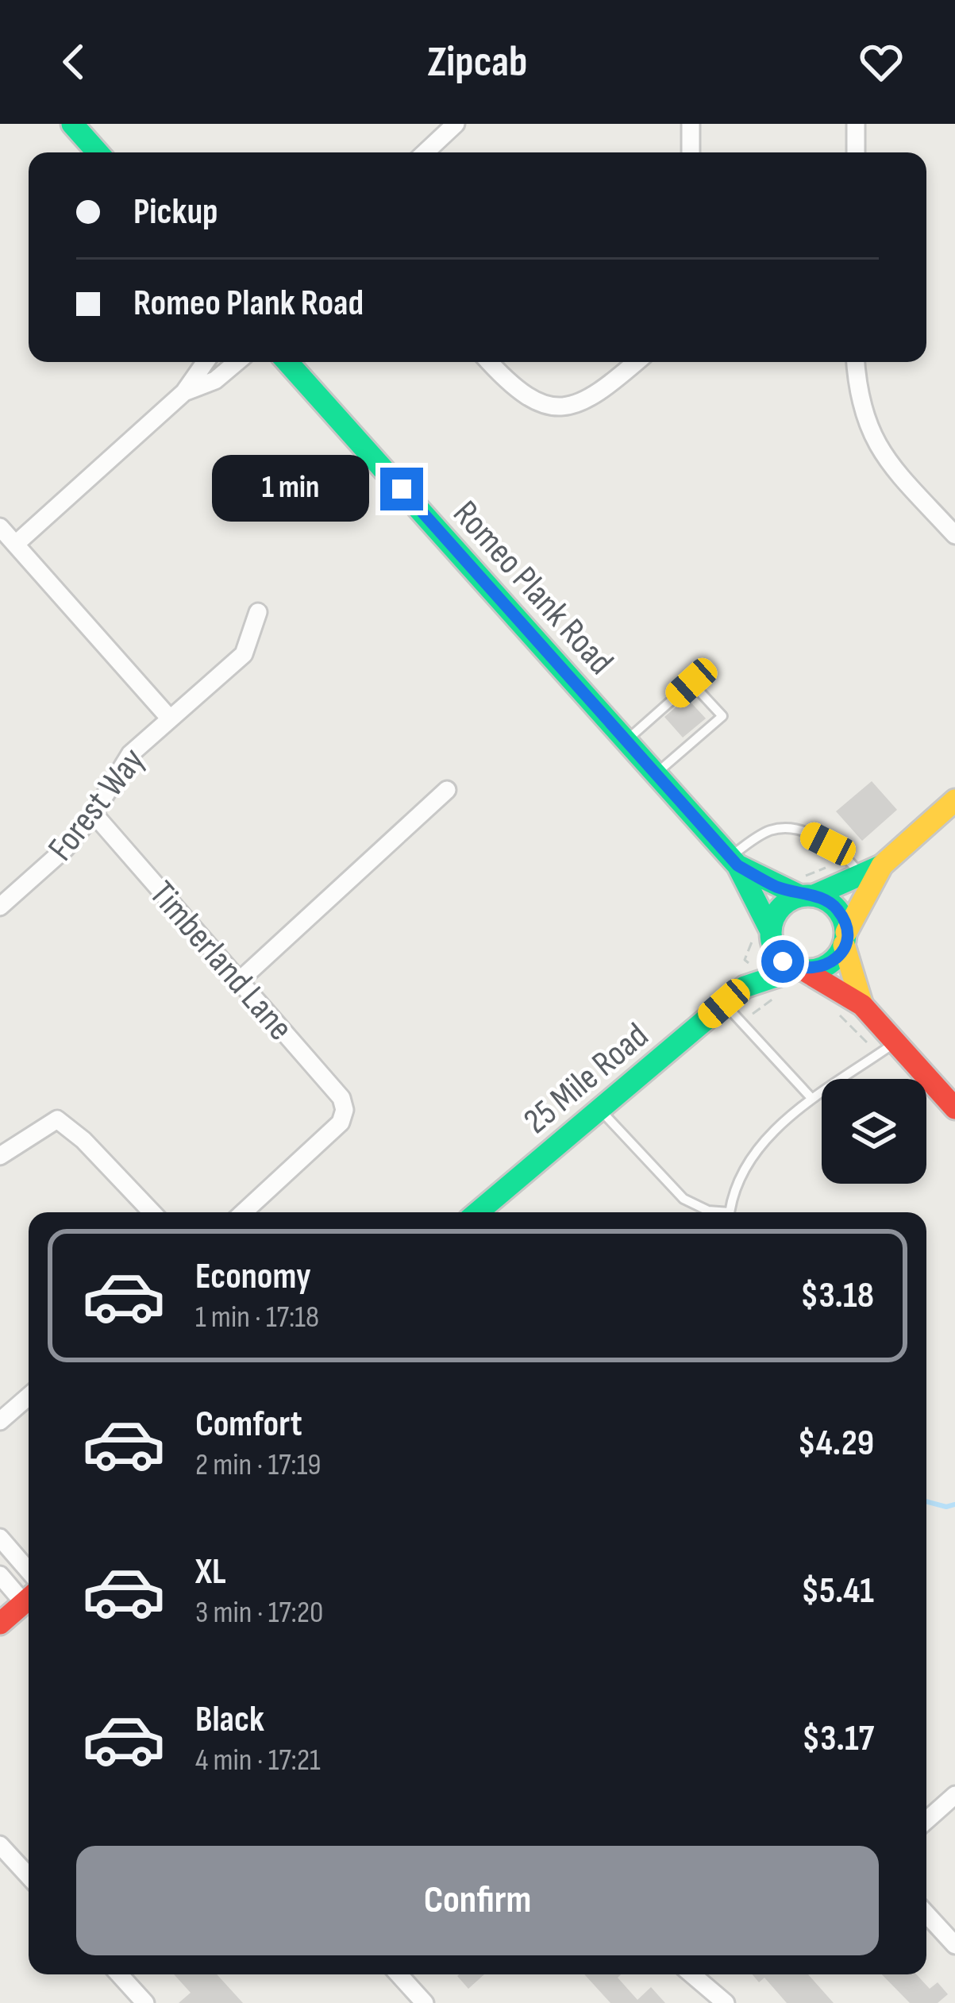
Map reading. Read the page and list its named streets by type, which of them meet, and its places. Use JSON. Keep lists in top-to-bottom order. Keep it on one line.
{"streets":{"street":["Romeo Plank Road","Forest Way","Timberland Lane","25 Mile Road"]},"crossings":[["Romeo Plank Road","25 Mile Road"],["Forest Way","Timberland Lane"]],"page":{"header":"Zipcab","banner":["Pickup","Romeo Plank Road"],"bubble":"1 min","list":[{"name":"Economy","note":"1 min · 17:18","value":"$3.18"},{"name":"Comfort","note":"2 min · 17:19","value":"$4.29"},{"name":"XL","note":"3 min · 17:20","value":"$5.41"},{"name":"Black","note":"4 min · 17:21","value":"$3.17"}],"buttons":"Confirm"}}
